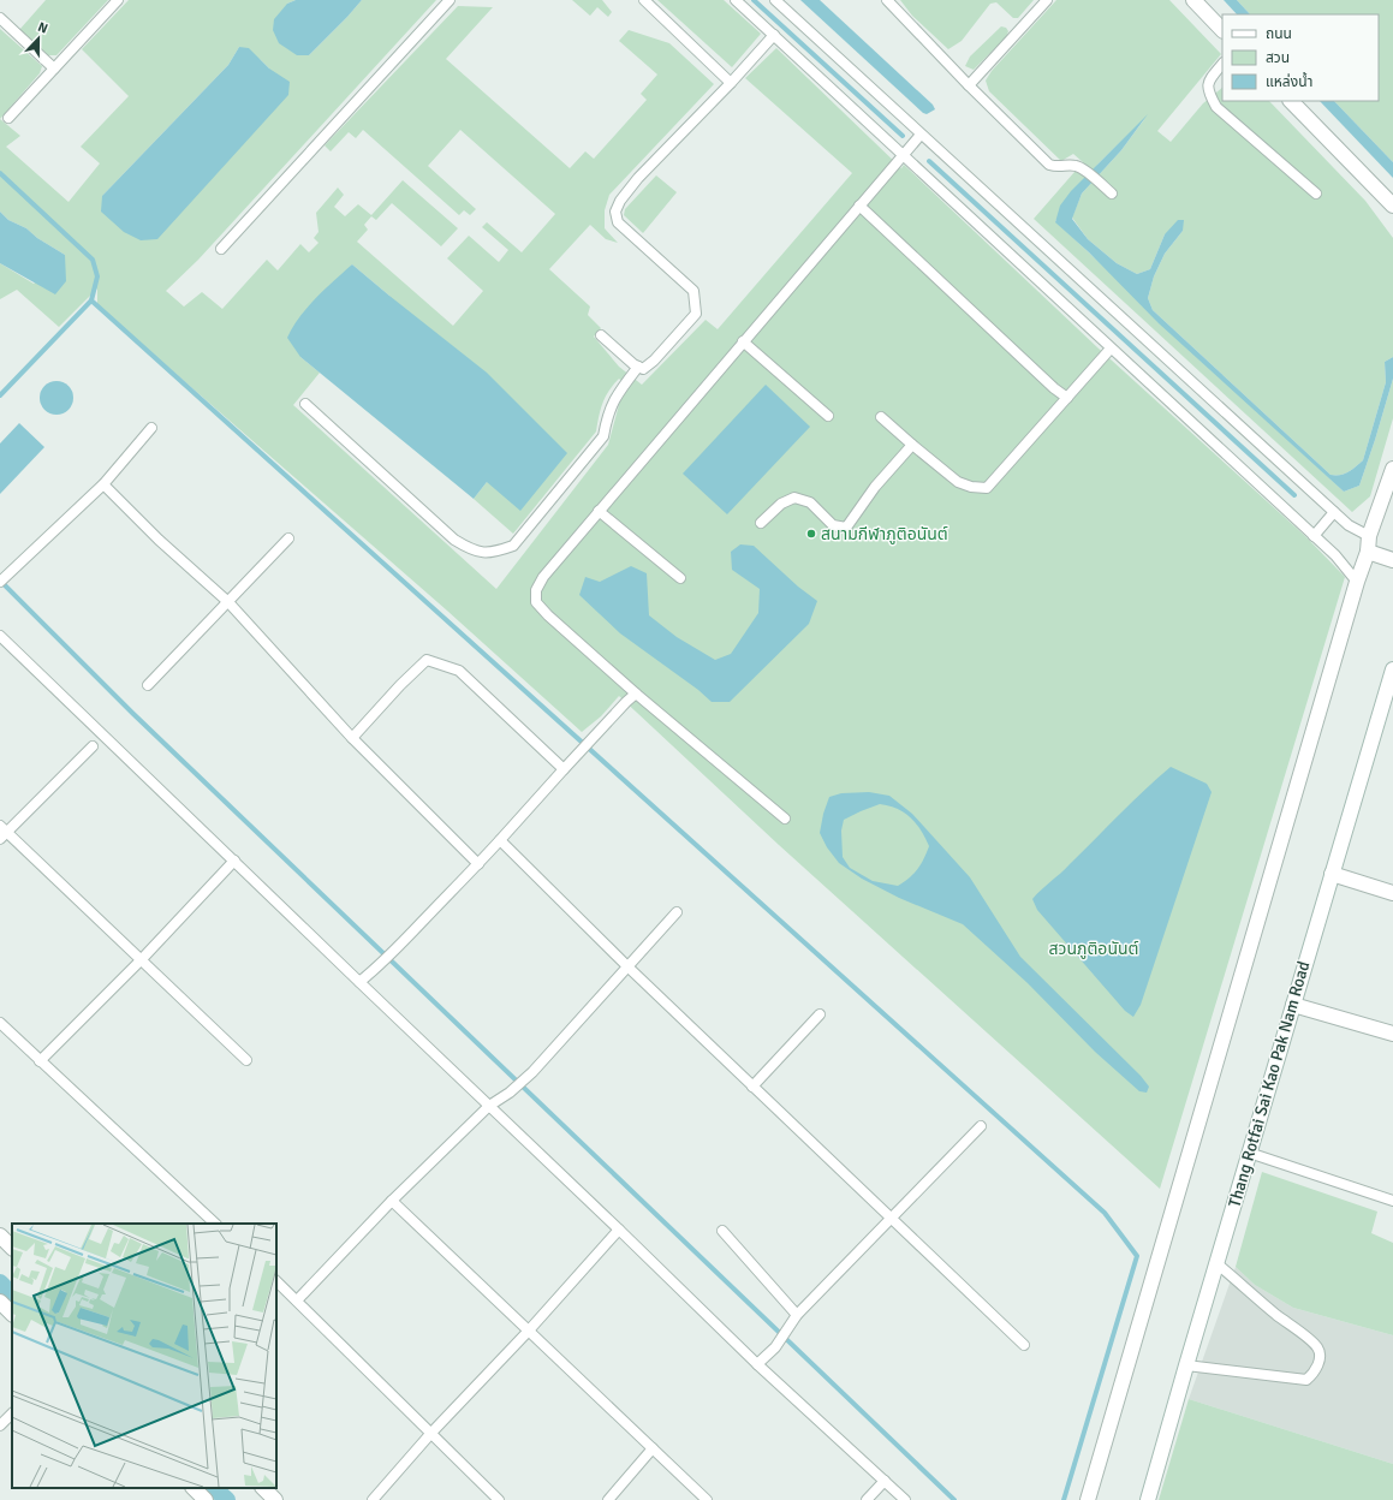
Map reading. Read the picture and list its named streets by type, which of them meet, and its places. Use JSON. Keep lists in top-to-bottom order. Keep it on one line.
{"streets":{"street":["Thang Rotfai Sai Kao Pak Nam Road"]},"parks":["สวนภูติอนันต์"],"places":["สนามกีฬาภูติอนันต์"],"legend":["ถนน","สวน","แหล่งน้ำ"],"north":"top"}
